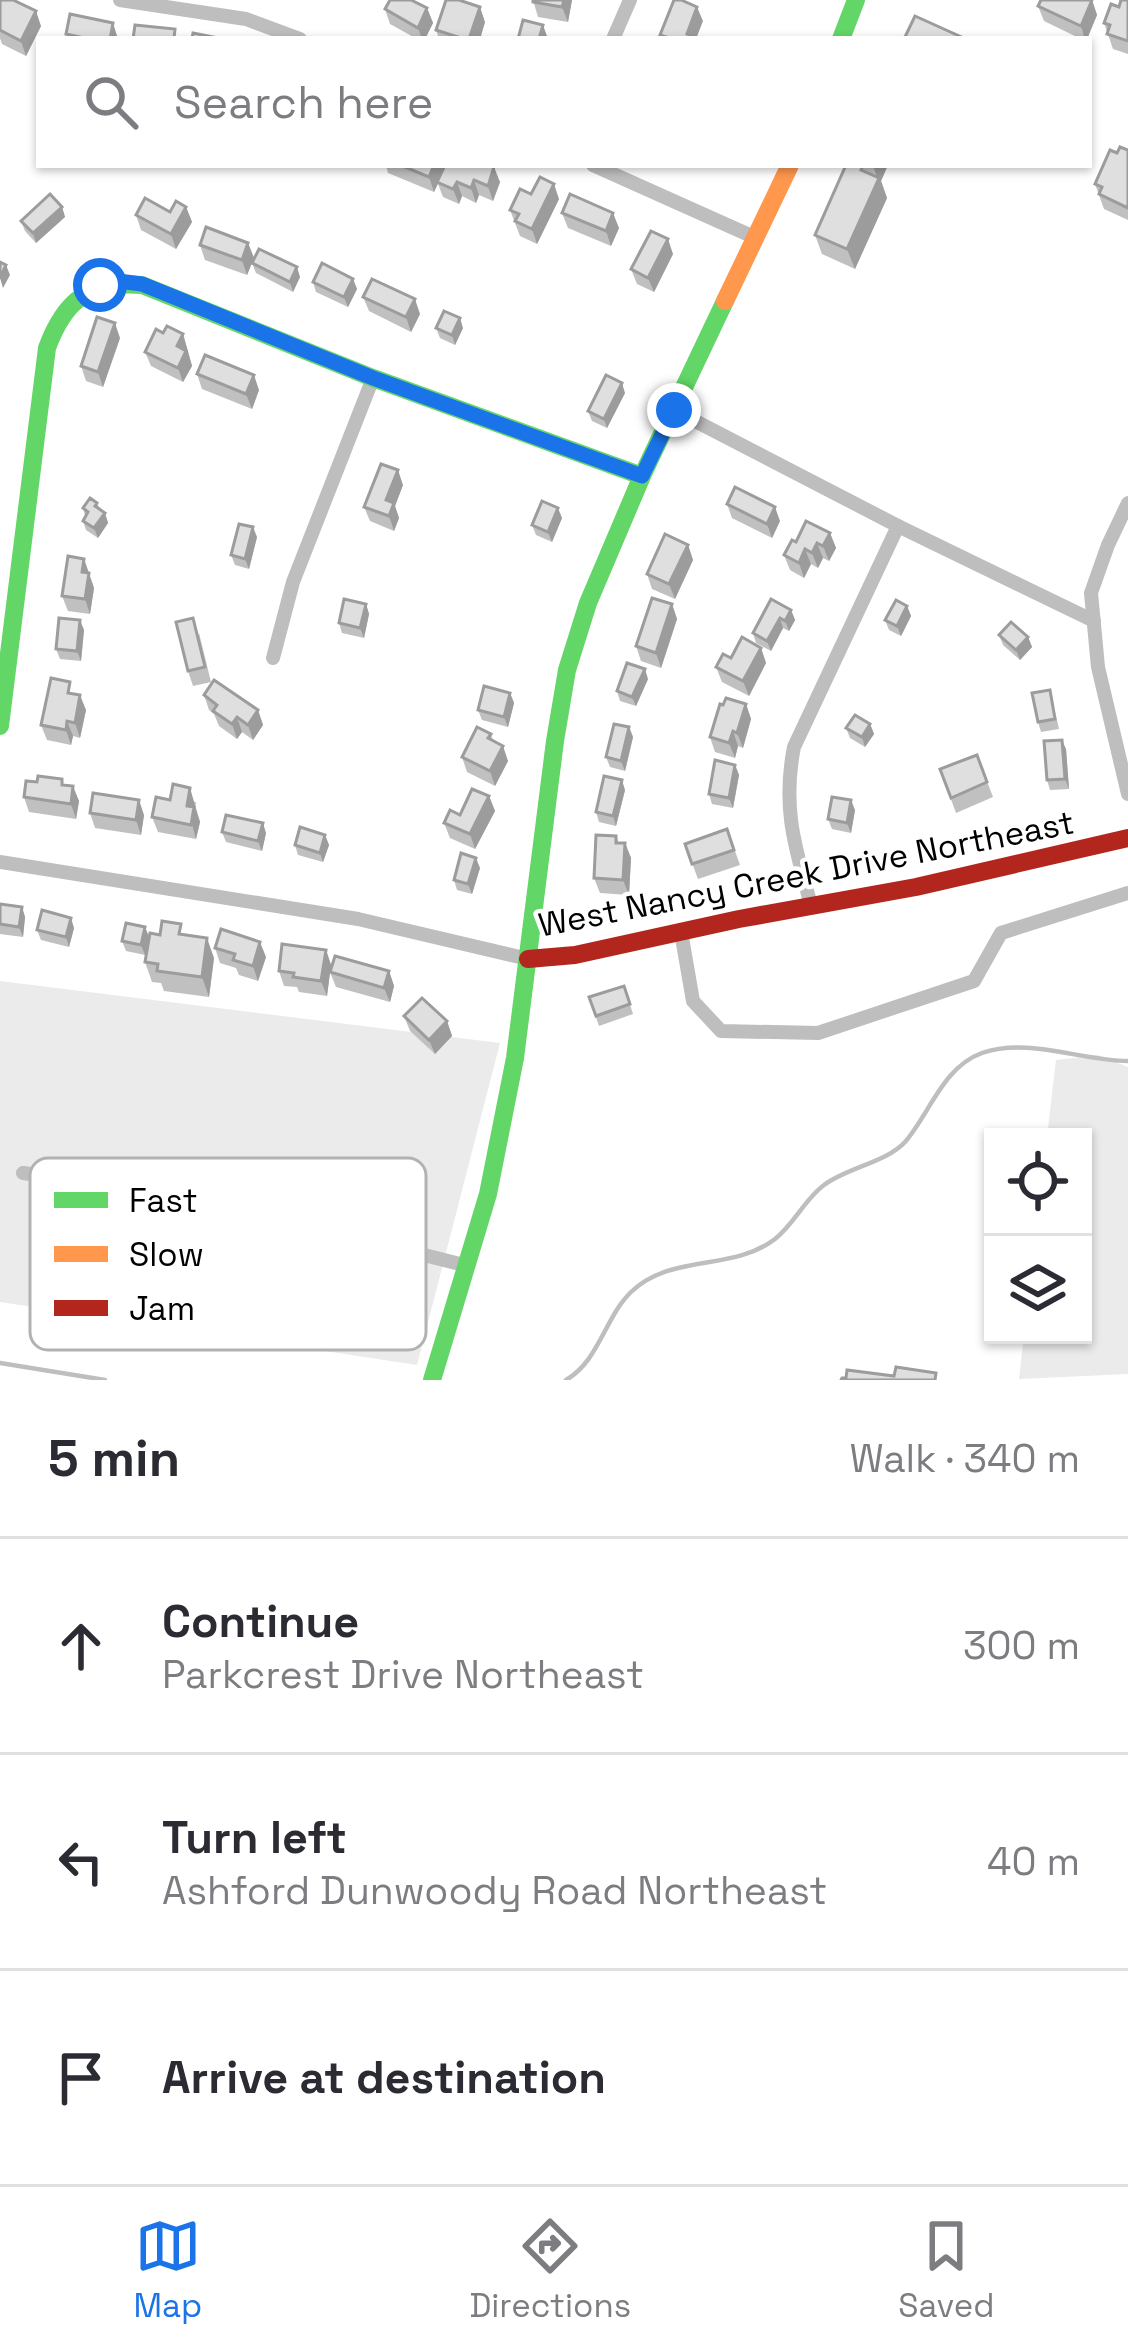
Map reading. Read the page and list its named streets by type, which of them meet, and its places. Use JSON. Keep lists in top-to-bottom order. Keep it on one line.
{"streets":{"street":["West Nancy Creek Drive Northeast"]},"legend":["Fast","Slow","Jam"],"page":{"search":"Search here","heading":["5 min","Walk · 340 m"],"list":[["Continue","Parkcrest Drive Northeast","300 m"],["Turn left","Ashford Dunwoody Road Northeast","40 m"],"Arrive at destination"],"nav":["Map","Directions","Saved"]}}
